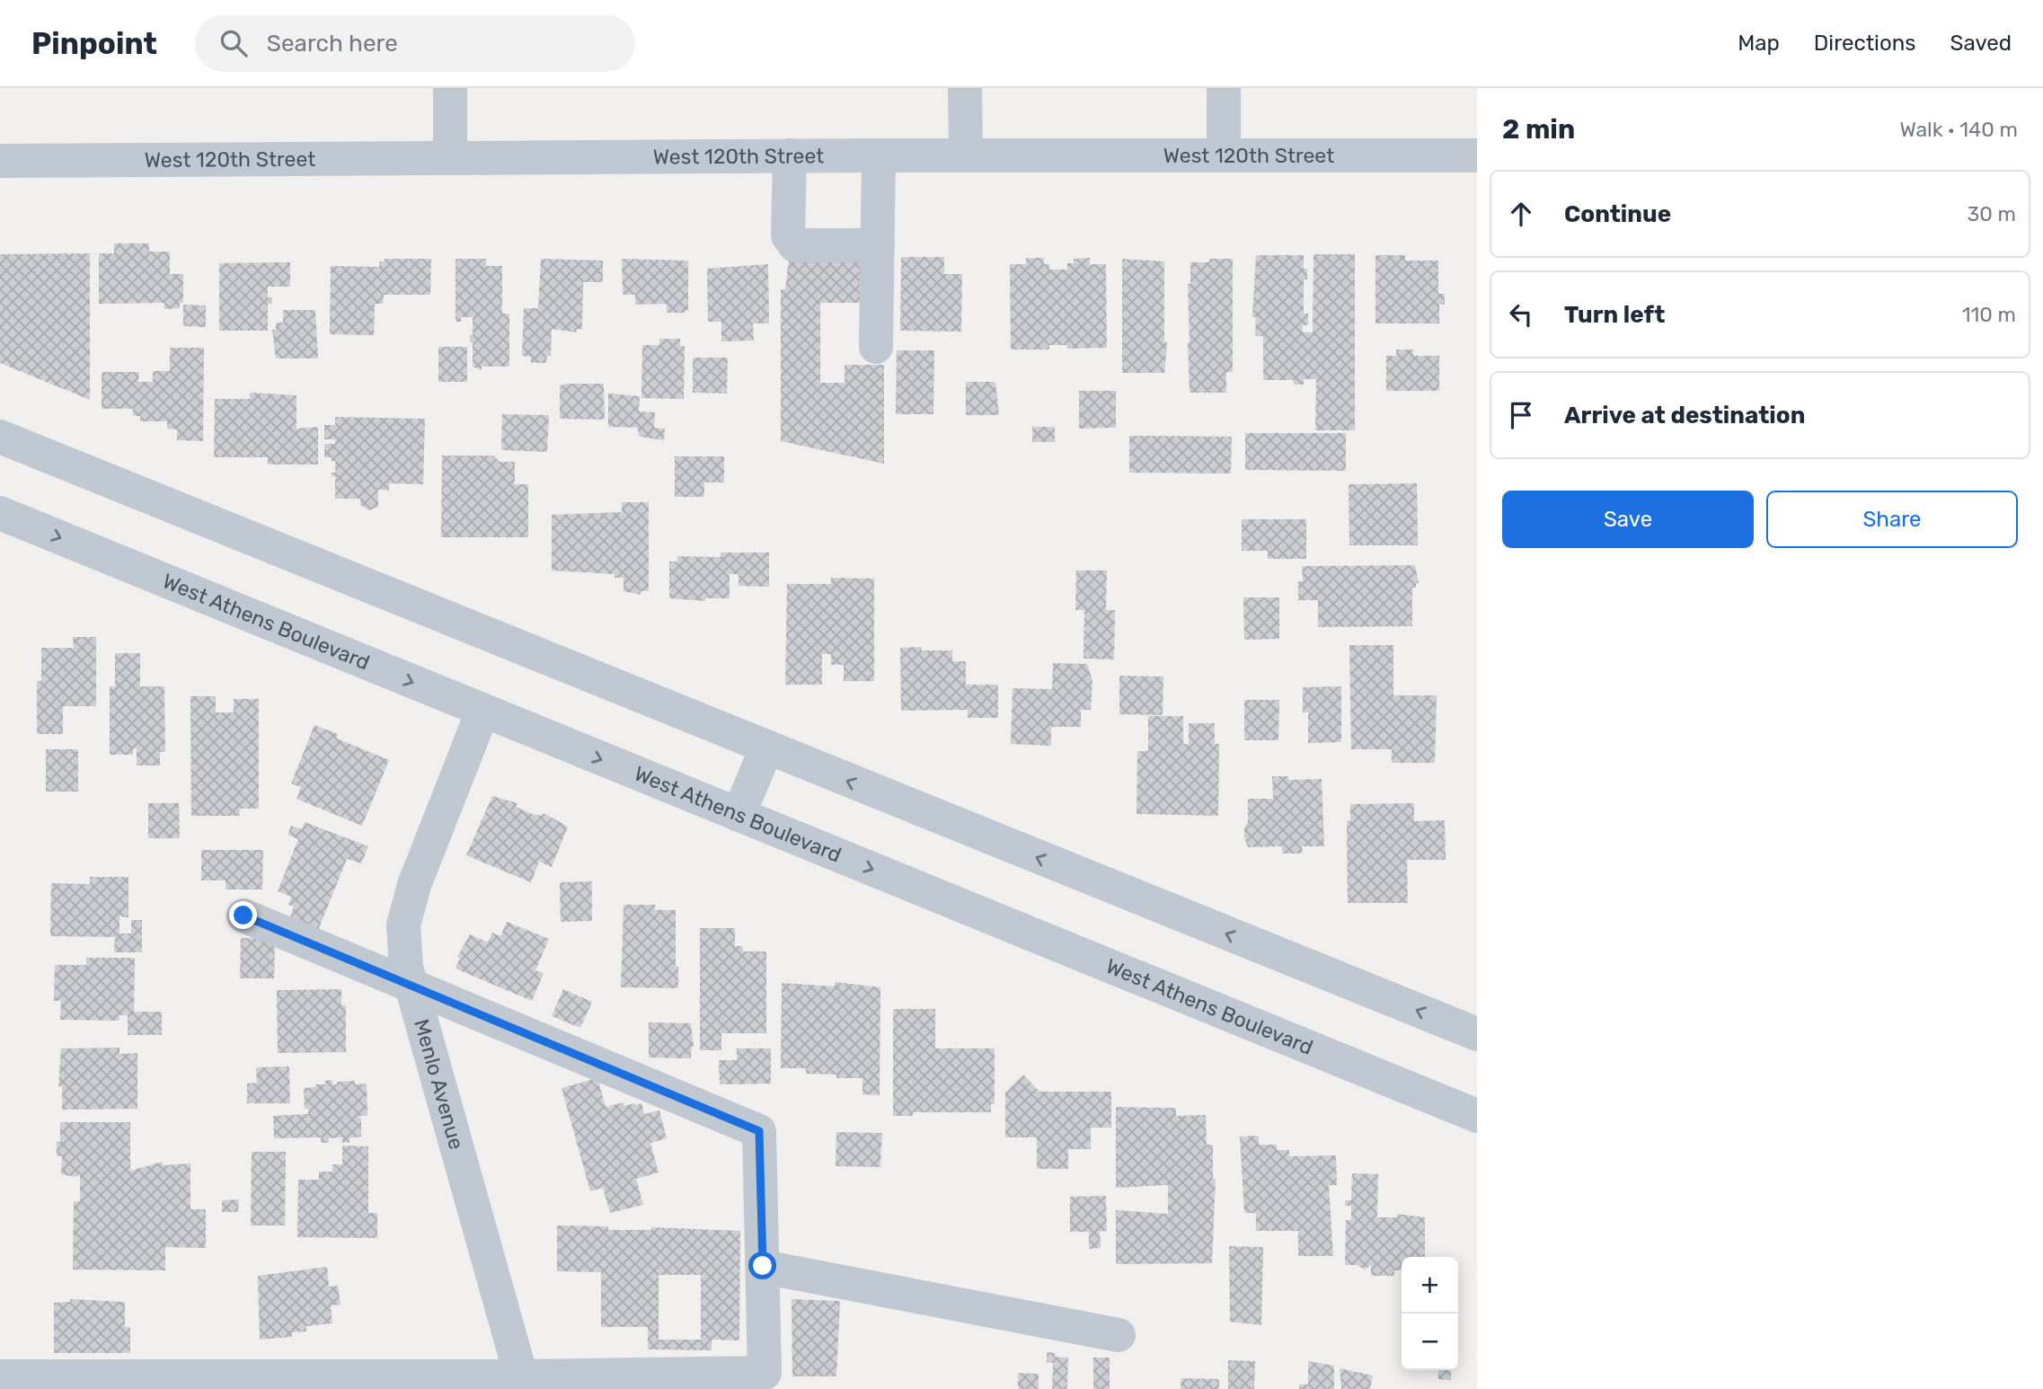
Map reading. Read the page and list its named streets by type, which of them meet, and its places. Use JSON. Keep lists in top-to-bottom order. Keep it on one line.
{"streets":{"street":["West 120th Street","West Athens Boulevard","Menlo Avenue"]},"crossings":[["West Athens Boulevard","Menlo Avenue"]],"page":{"header":"Pinpoint","search":"Search here","nav":["Map","Directions","Saved"],"heading":["2 min","Walk · 140 m"],"list":[["Continue","30 m"],["Turn left","110 m"],"Arrive at destination"],"buttons":["Save","Share"],"map_buttons":["+","−"]}}
